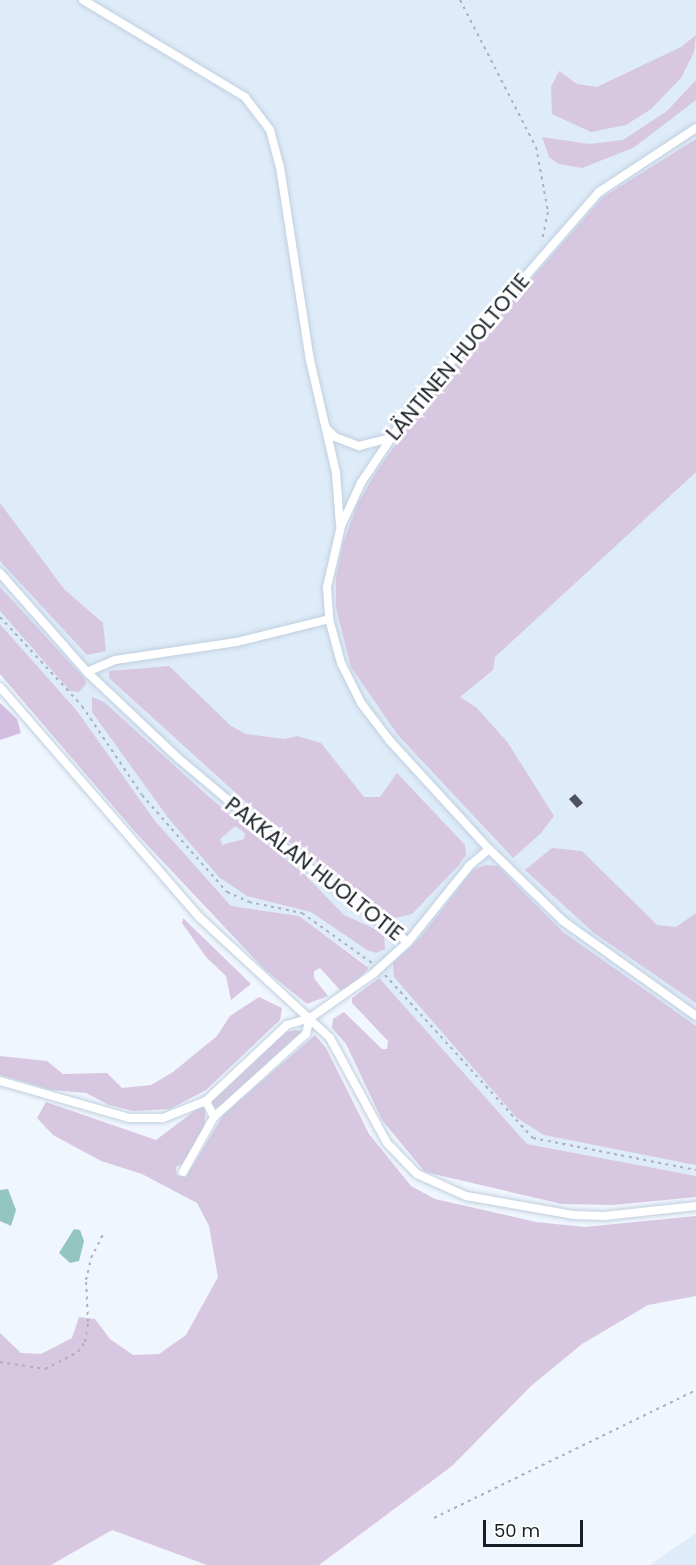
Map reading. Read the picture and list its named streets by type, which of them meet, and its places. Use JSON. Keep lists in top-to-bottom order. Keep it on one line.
{"streets":{"lane":["LÄNTINEN HUOLTOTIE","PAKKALAN HUOLTOTIE"]},"scale_bar":"50 m"}
